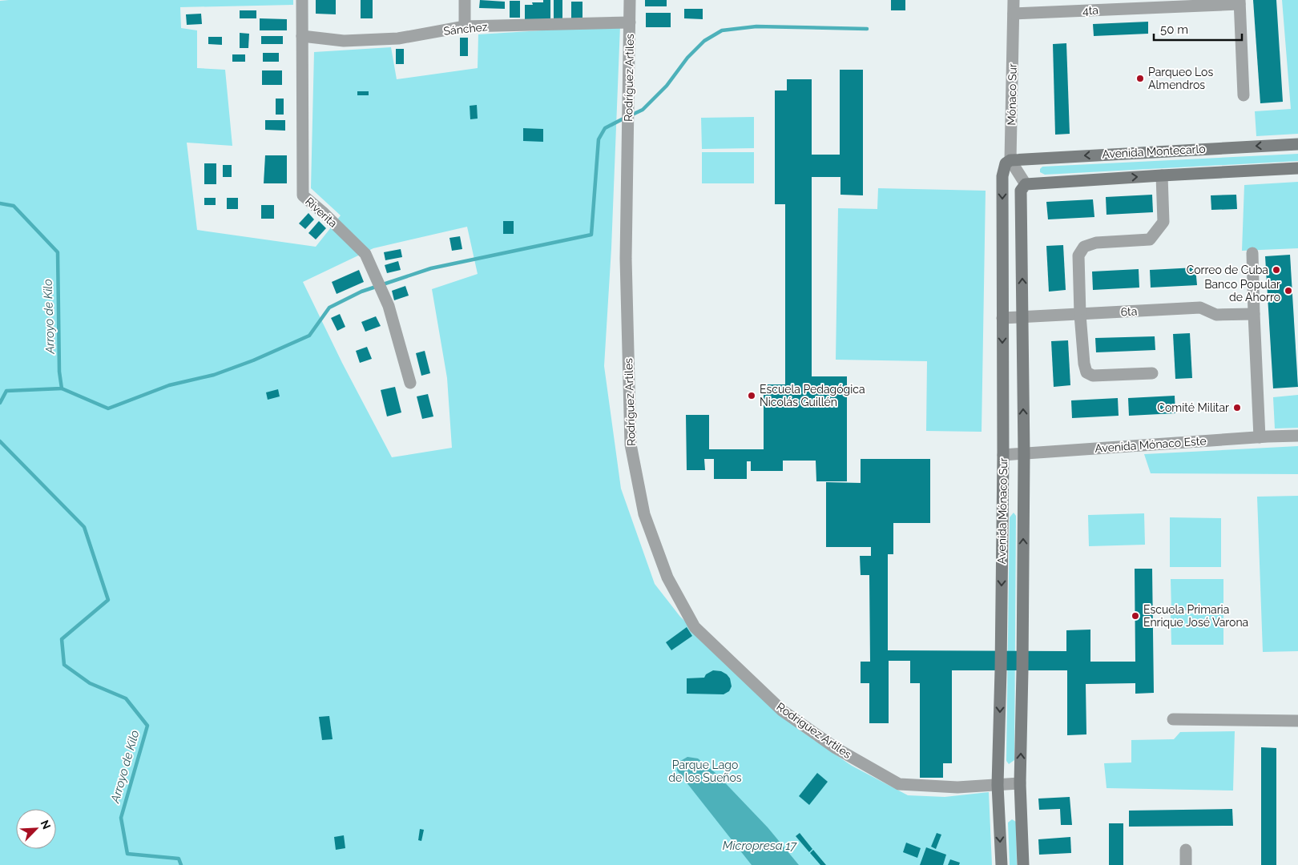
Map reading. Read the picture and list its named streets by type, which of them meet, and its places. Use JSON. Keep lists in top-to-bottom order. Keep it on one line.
{"streets":{"main road":["Avenida Montecarlo","Avenida Mónaco Sur"],"street":["4ta","Sánchez","Rodríguez Artiles","Mónaco Sur","Riverita","6ta","Avenida Mónaco Este"]},"crossings":[["4ta","Mónaco Sur"],["Sánchez","Rodríguez Artiles"],["Sánchez","Riverita"],["Rodríguez Artiles","Avenida Mónaco Sur"],["Mónaco Sur","Avenida Montecarlo"],["Mónaco Sur","Avenida Mónaco Sur"],["Avenida Montecarlo","Avenida Mónaco Sur"],["6ta","Avenida Mónaco Sur"],["Avenida Mónaco Este","Avenida Mónaco Sur"]],"water":["Arroyo de Kilo","Micropresa 17"],"parks":["Parque Lago de los Sueños"],"places":["Parqueo Los Almendros","Correo de Cuba","Banco Popular de Ahorro","Escuela Pedagógica Nicolás Guillén","Comité Militar","Escuela Primaria Enrique José Varona"],"scale_bar":"50 m","north":"top right"}
